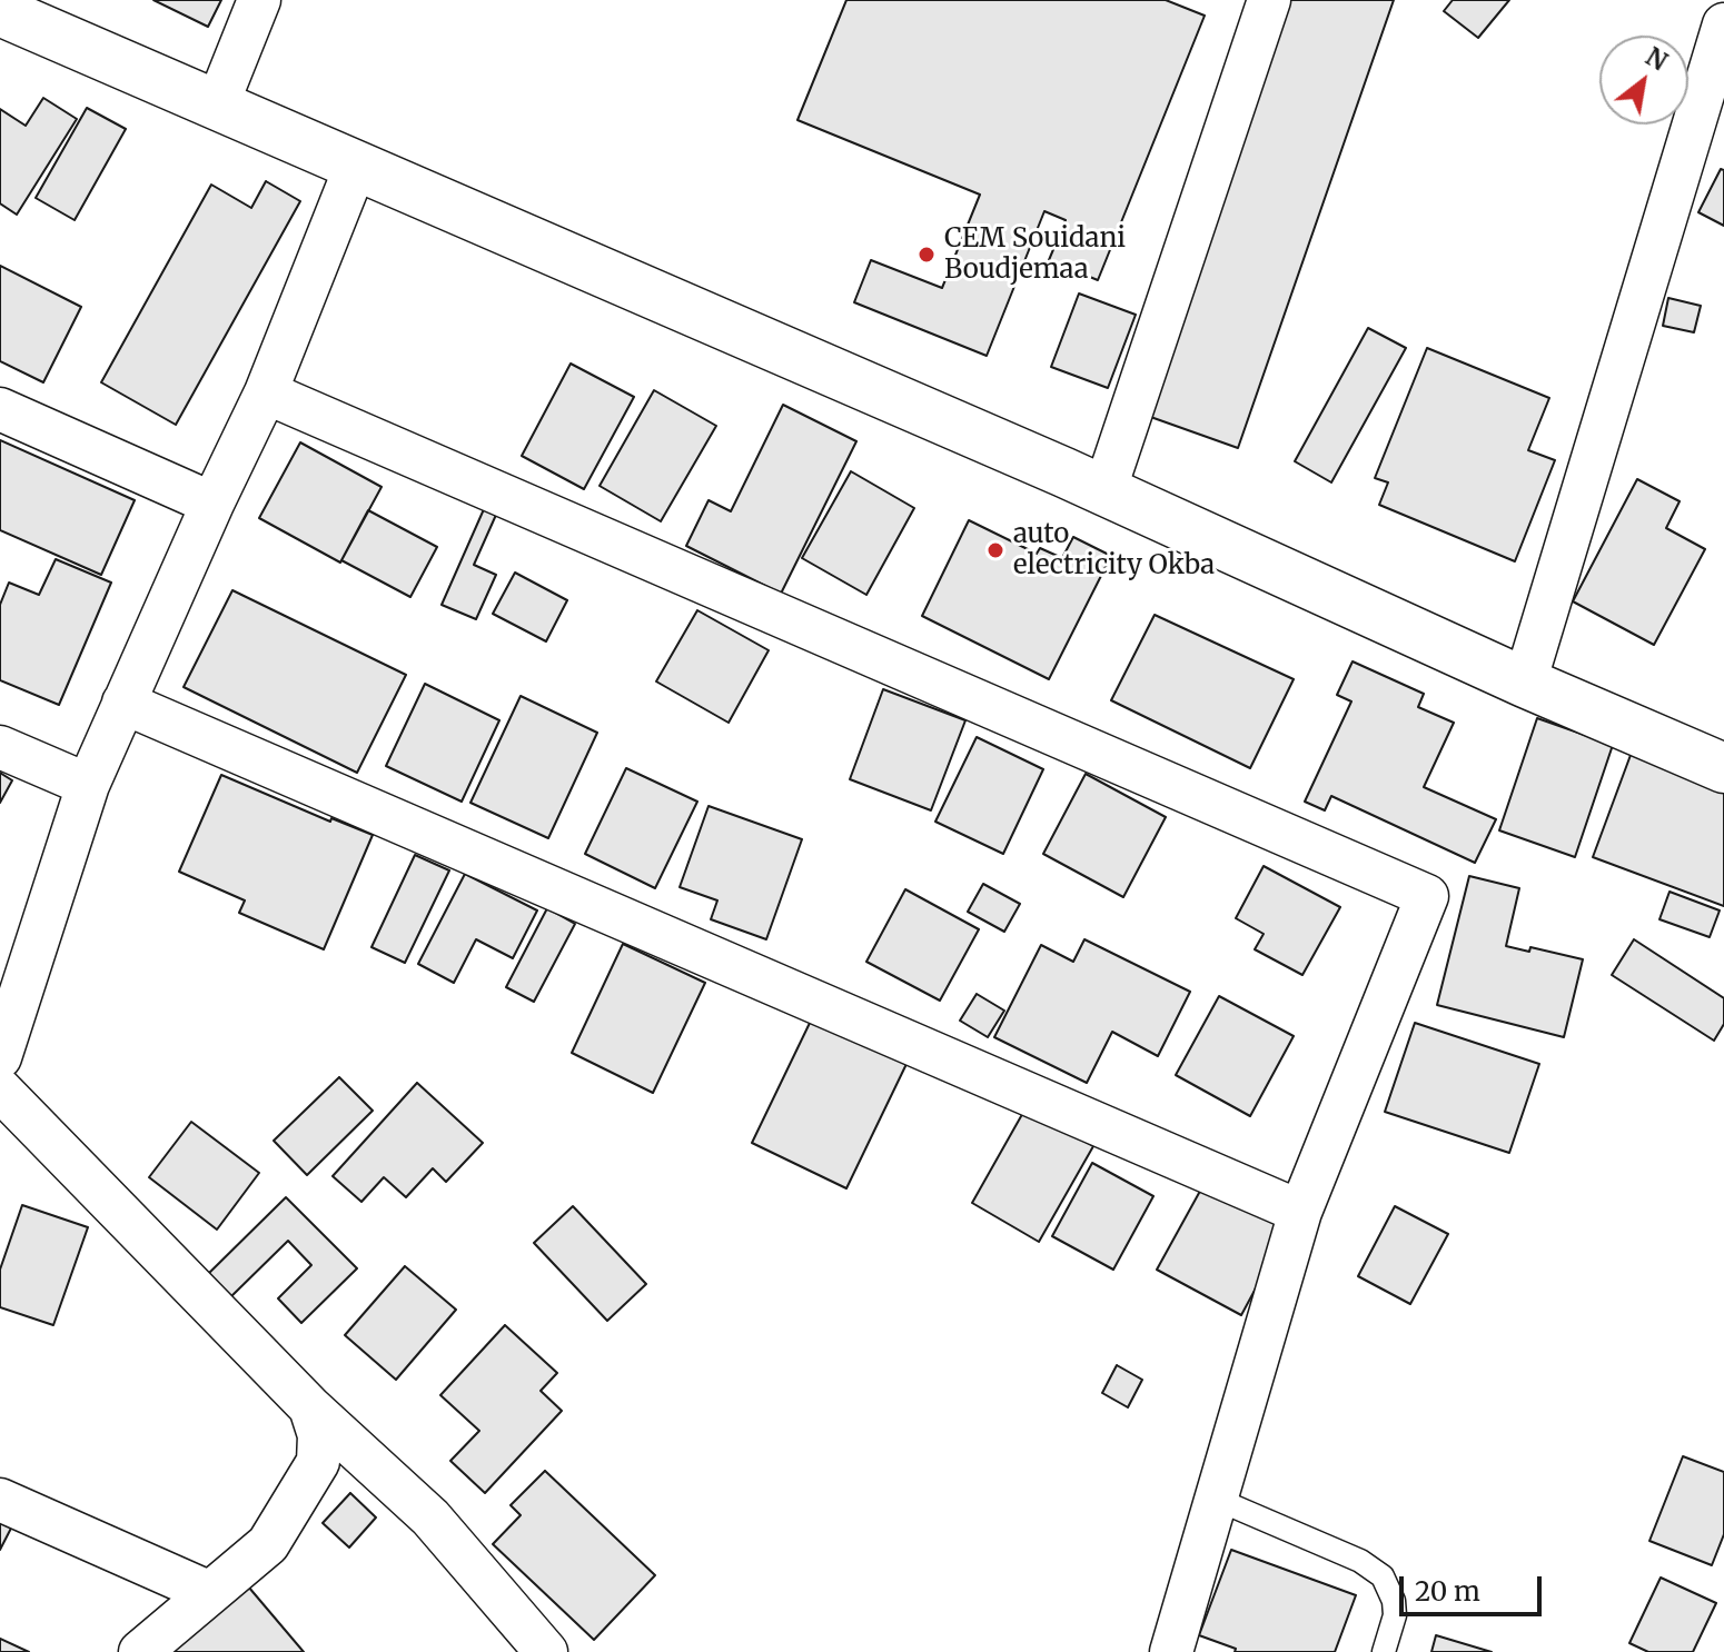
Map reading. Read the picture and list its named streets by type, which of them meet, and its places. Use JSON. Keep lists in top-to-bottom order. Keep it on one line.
{"places":["CEM Souidani Boudjemaa","auto electricity Okba"],"scale_bar":"20 m","north":"top right"}
